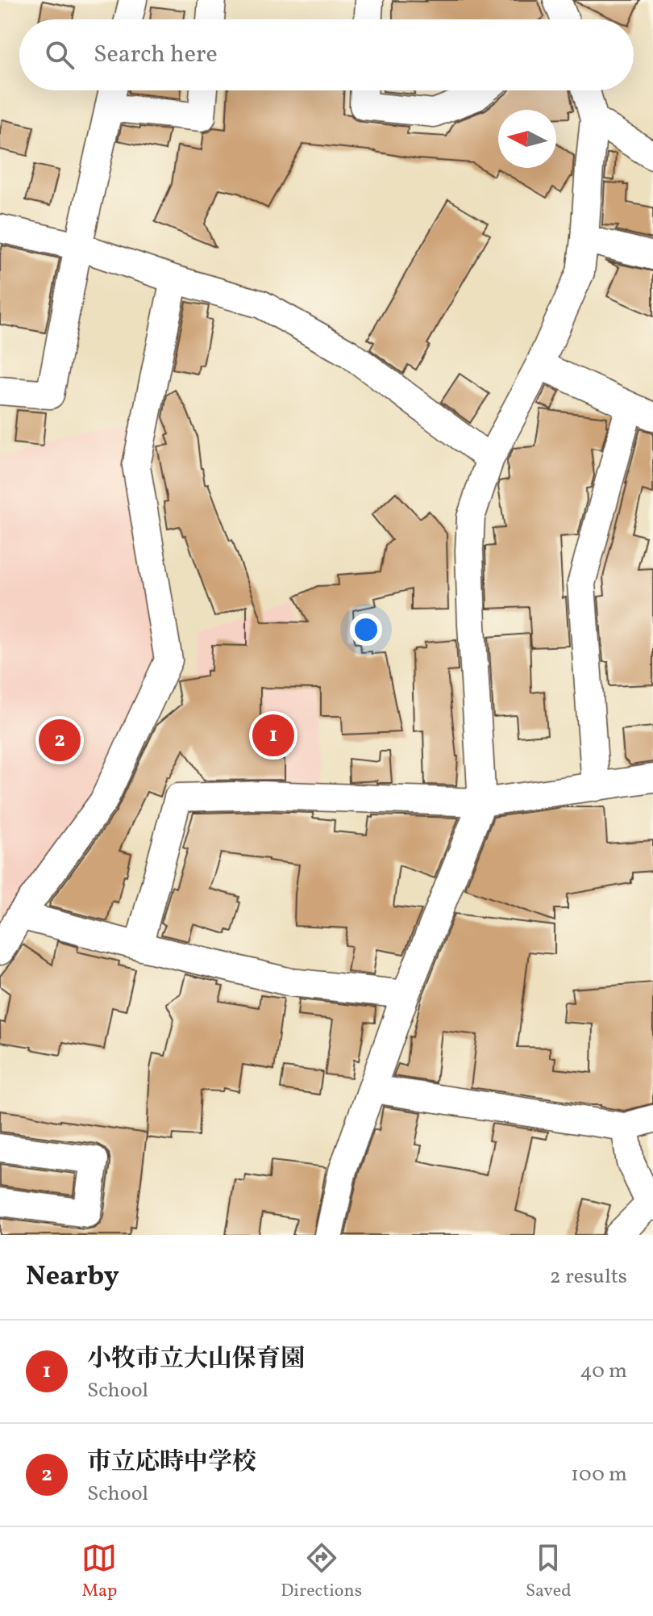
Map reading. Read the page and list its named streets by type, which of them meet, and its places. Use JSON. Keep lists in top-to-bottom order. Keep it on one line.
{"north":"left","page":{"search":"Search here","pins":["1","2"],"heading":["Nearby","2 results"],"list":[{"mark":"1","name":"小牧市立大山保育園","note":"School","value":"40 m"},{"mark":"2","name":"市立応時中学校","note":"School","value":"100 m"}],"nav":["Map","Directions","Saved"]}}
